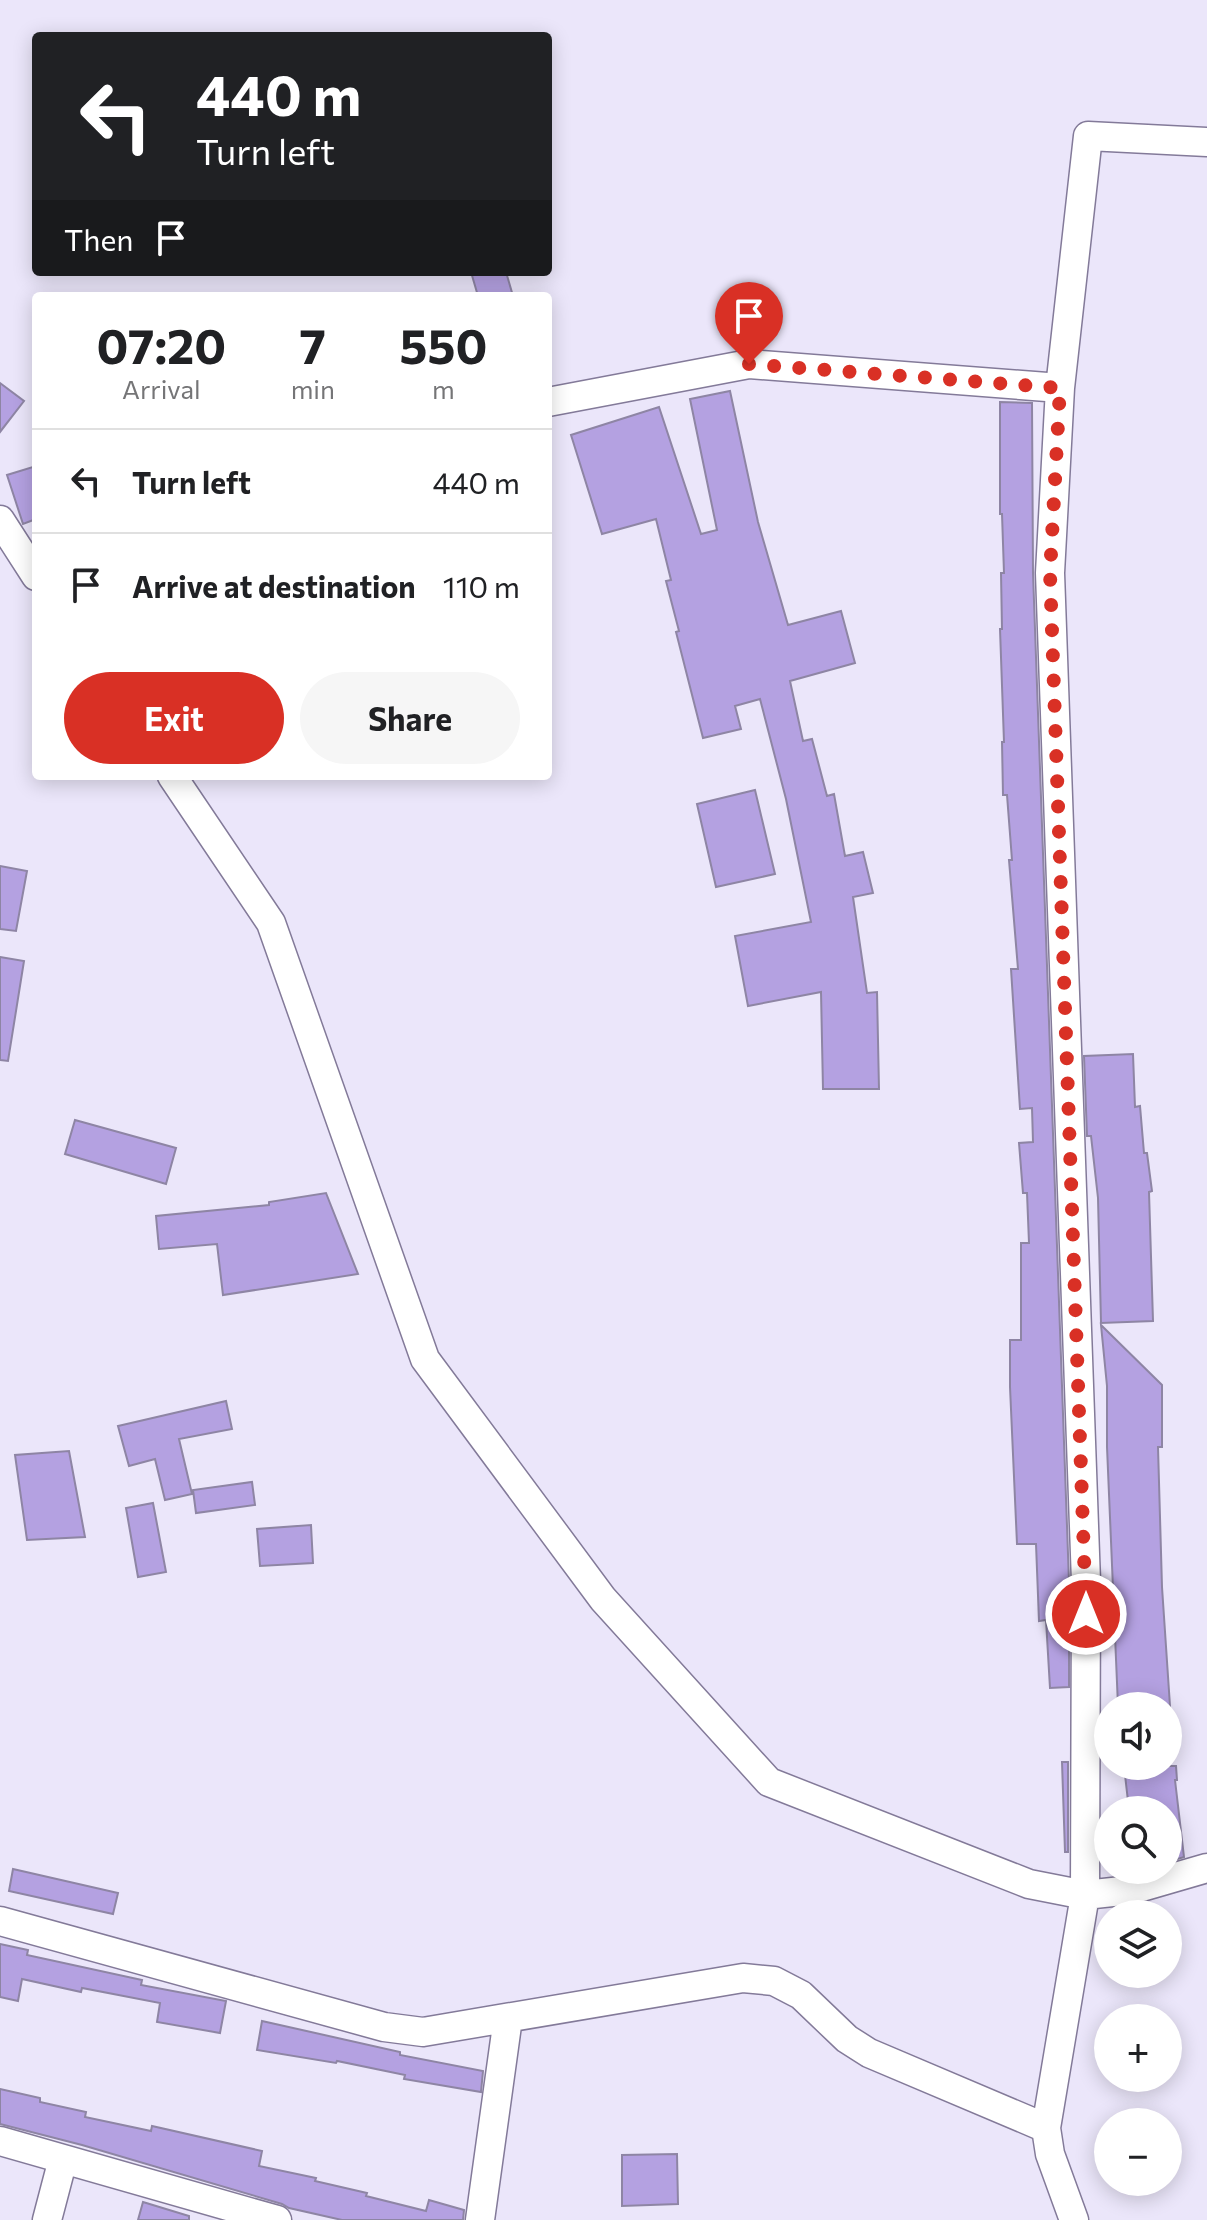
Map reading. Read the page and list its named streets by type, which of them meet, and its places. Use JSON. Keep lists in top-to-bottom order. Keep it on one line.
{"page":{"turn":["440 m","Turn left"],"then":"Then","eta":["07:20","Arrival","7","min","550","m"],"list":[{"name":"Turn left","value":"440 m"},{"name":"Arrive at destination","value":"110 m"}],"buttons":["Exit","Share"],"map_buttons":["+","−"]}}
